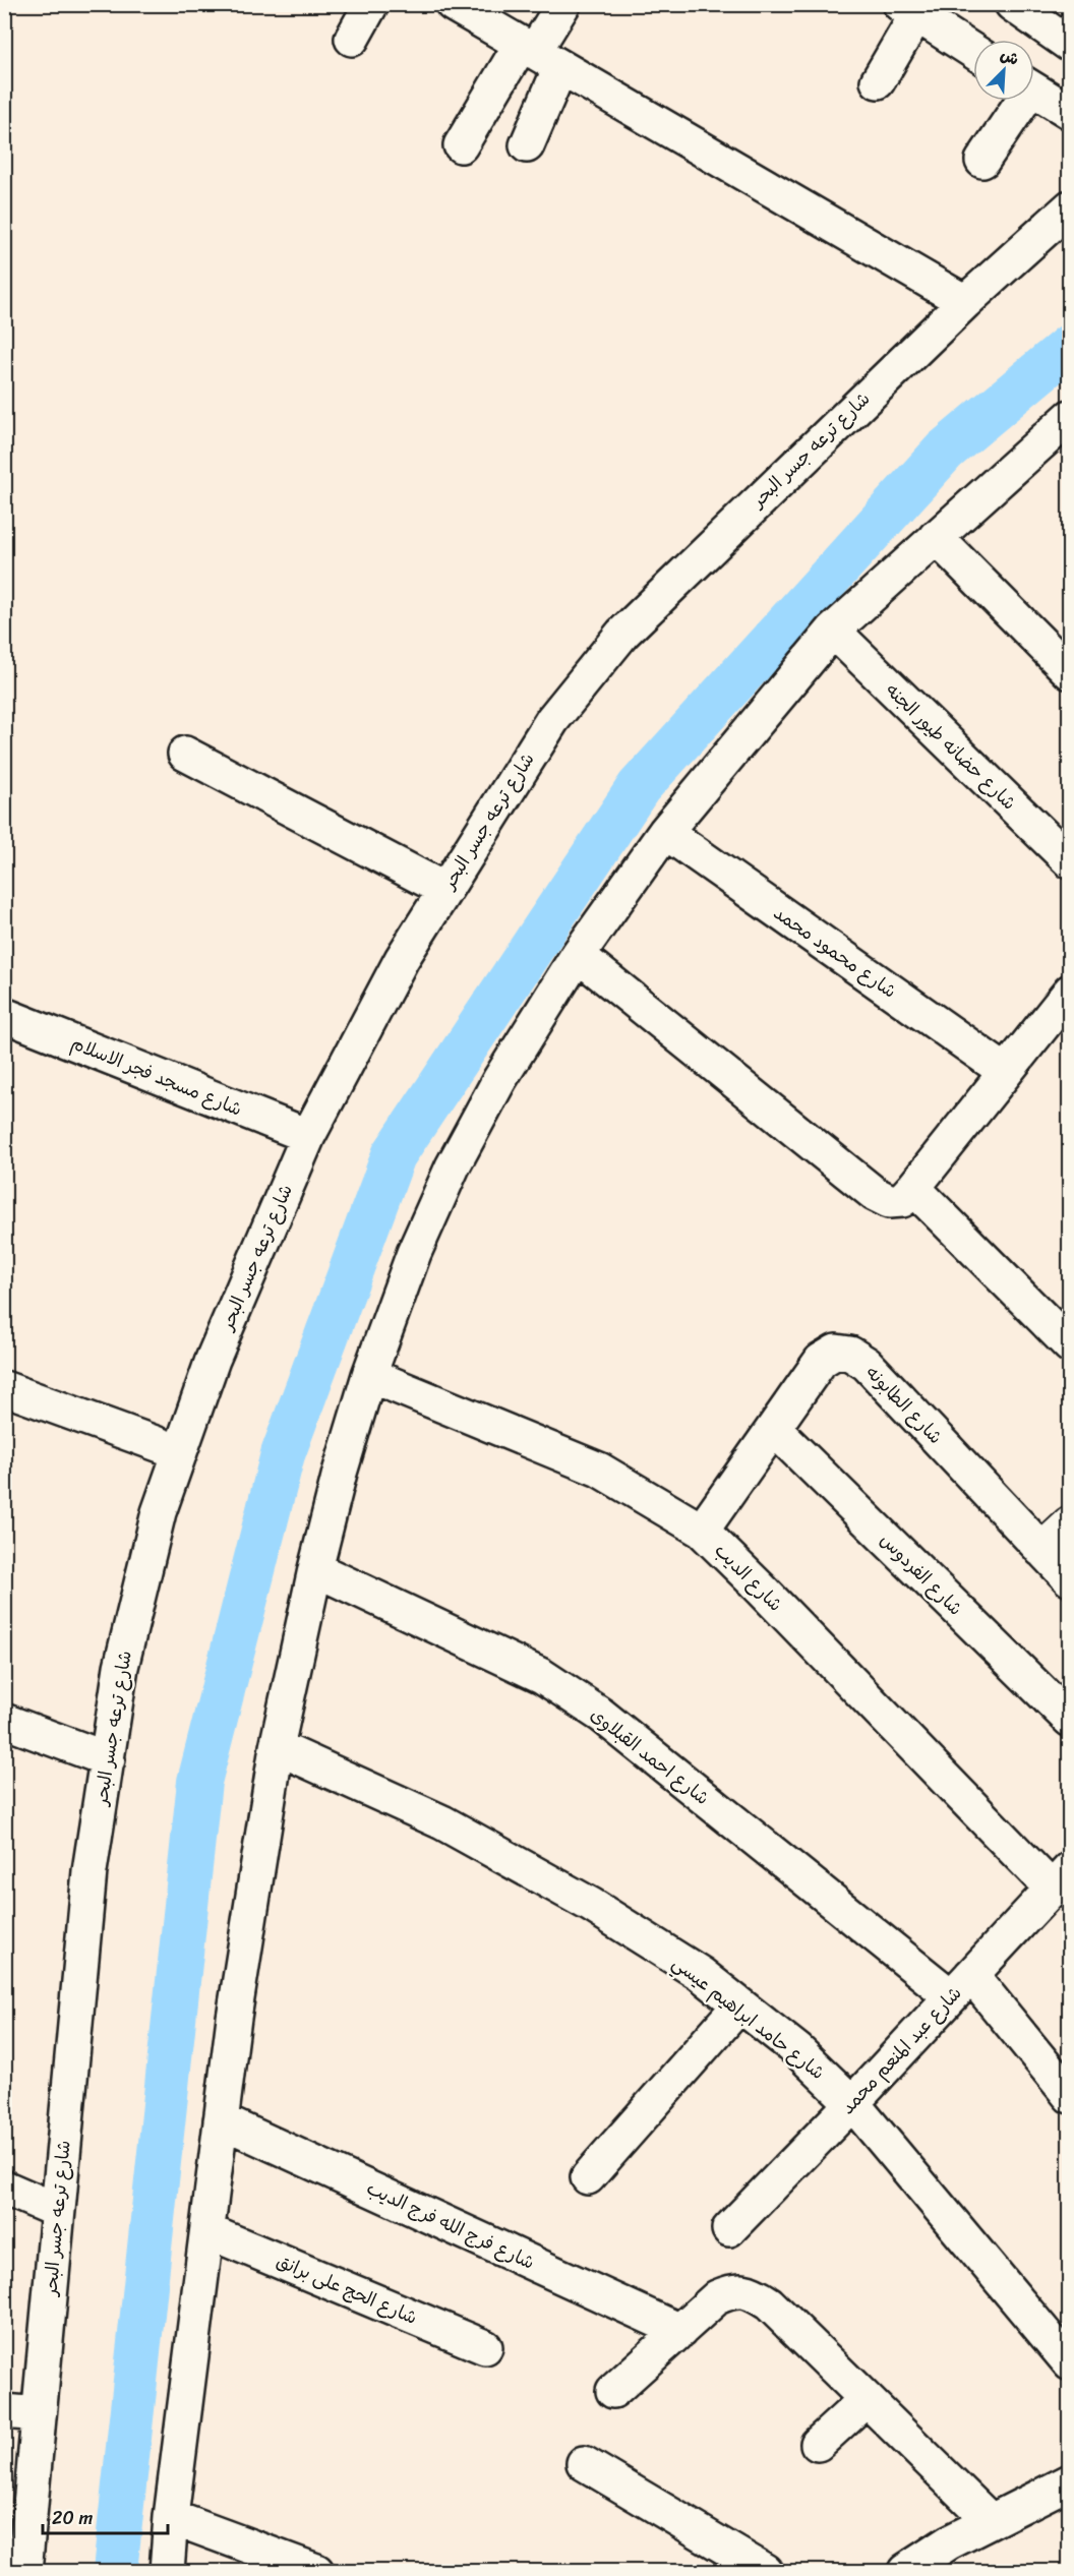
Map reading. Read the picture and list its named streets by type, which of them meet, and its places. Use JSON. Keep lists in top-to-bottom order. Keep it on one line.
{"streets":{"street":["شارع ترعه جسر البحر","شارع حضانه طيور الجنه","شارع محمود محمد","شارع مسجد فجر الاسلام","شارع الطابونه","شارع الفردوس","شارع الديب","شارع احمد القبلاوى","شارع حامد ابراهيم عيسي","شارع عبد المنعم محمد","شارع فرج الله فرج الديب","شارع الحج على برانق"]},"crossings":[["شارع ترعه جسر البحر","شارع مسجد فجر الاسلام"],["شارع الطابونه","شارع الفردوس"],["شارع الطابونه","شارع الديب"],["شارع الديب","شارع عبد المنعم محمد"],["شارع احمد القبلاوى","شارع عبد المنعم محمد"],["شارع حامد ابراهيم عيسي","شارع عبد المنعم محمد"]],"scale_bar":"20 m","north":"top right"}
